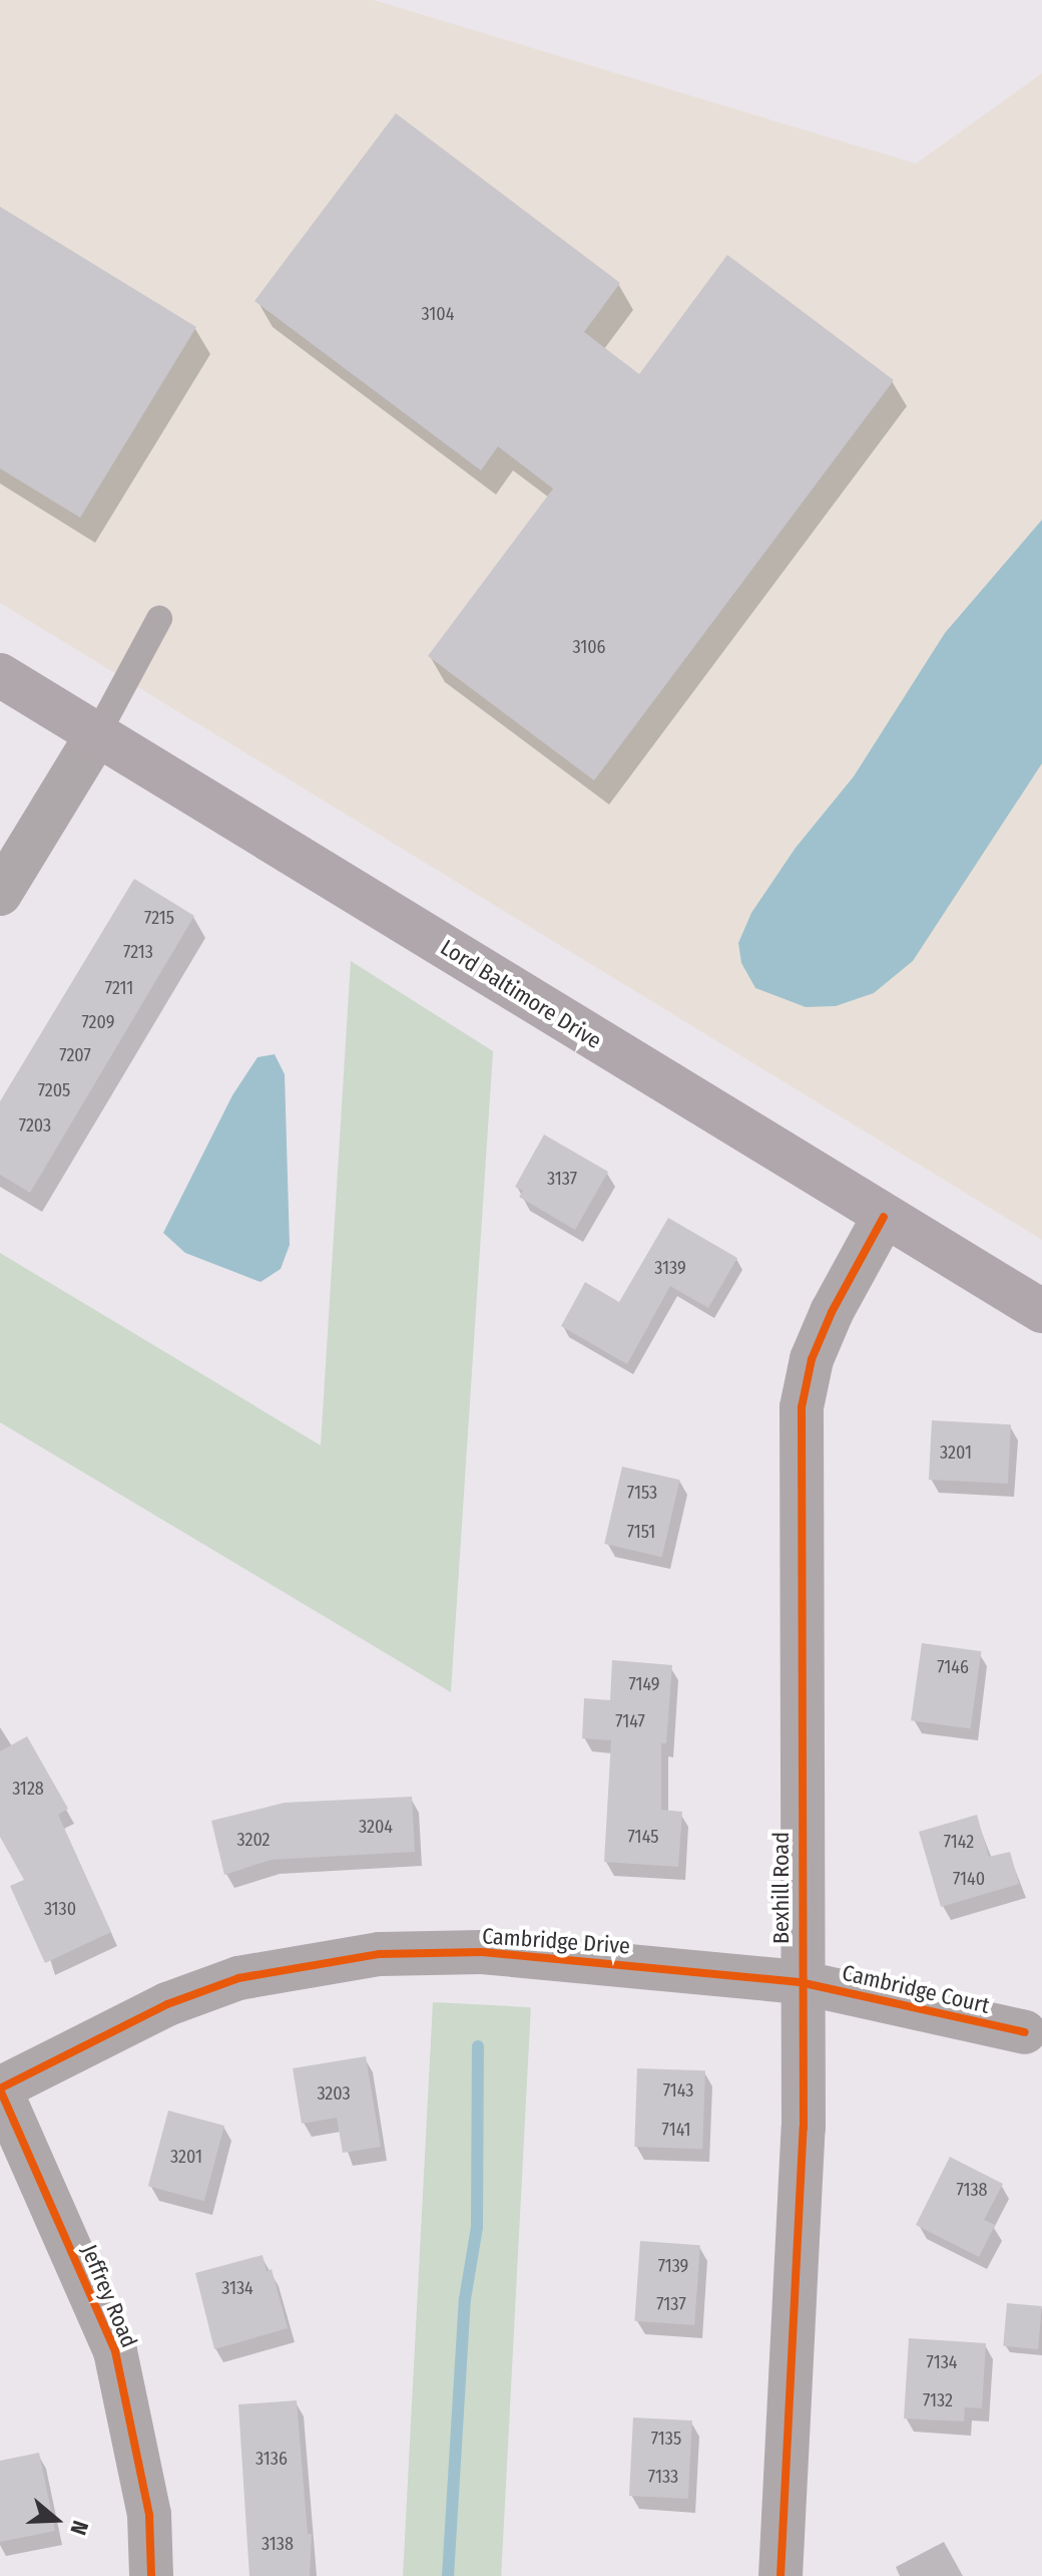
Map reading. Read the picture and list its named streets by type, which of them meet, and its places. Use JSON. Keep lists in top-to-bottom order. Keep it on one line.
{"streets":{"main road":["Lord Baltimore Drive"],"street":["Bexhill Road","Cambridge Drive","Cambridge Court","Jeffrey Road"]},"crossings":[["Lord Baltimore Drive","Bexhill Road"],["Bexhill Road","Cambridge Drive"],["Bexhill Road","Cambridge Court"],["Cambridge Drive","Cambridge Court"],["Cambridge Drive","Jeffrey Road"]],"house_numbers":["3104","3106","7215","7213","7211","7209","7207","7205","7203","3137","3139","3201","7153","7151","7146","7149","7147","3128","3204","7145","3202","7142","7140","3130","7143","3203","7141","3201","7138","7139","3134","7137","7134","7132","7135","3136","7133","3138"],"north":"right"}
